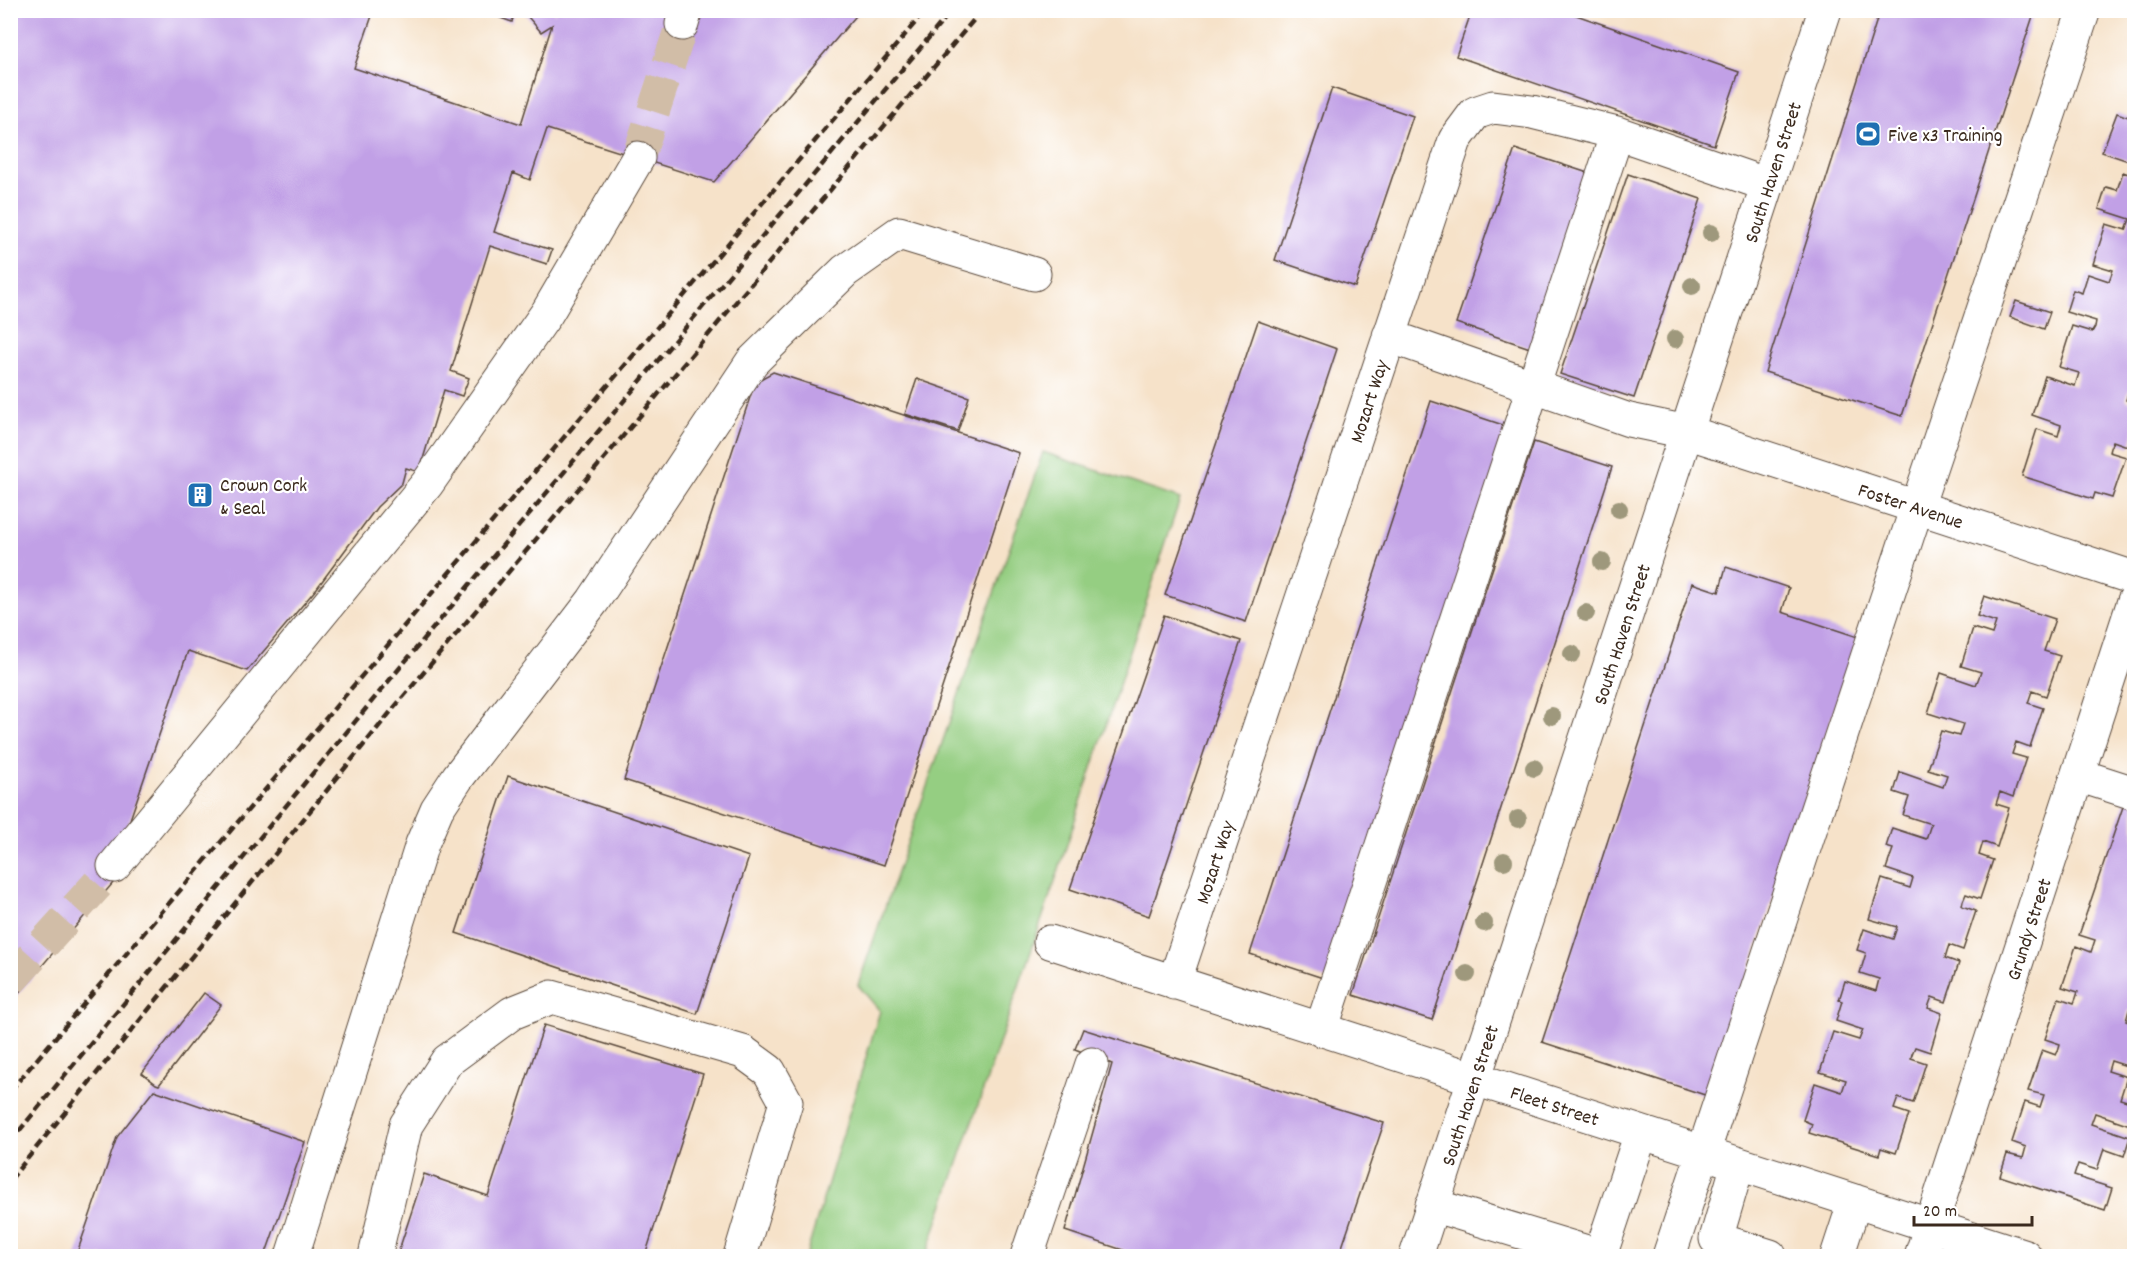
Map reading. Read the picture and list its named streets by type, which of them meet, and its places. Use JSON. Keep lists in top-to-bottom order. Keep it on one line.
{"streets":{"street":["South Haven Street","Mozart Way","Foster Avenue","Grundy Street","Fleet Street"]},"crossings":[["South Haven Street","Mozart Way"],["South Haven Street","Foster Avenue"],["South Haven Street","Fleet Street"],["Mozart Way","Foster Avenue"],["Mozart Way","Fleet Street"],["Grundy Street","Fleet Street"]],"places":{"sports":["Five x3 Training"],"building":["Crown Cork & Seal"]},"scale_bar":"20 m"}
